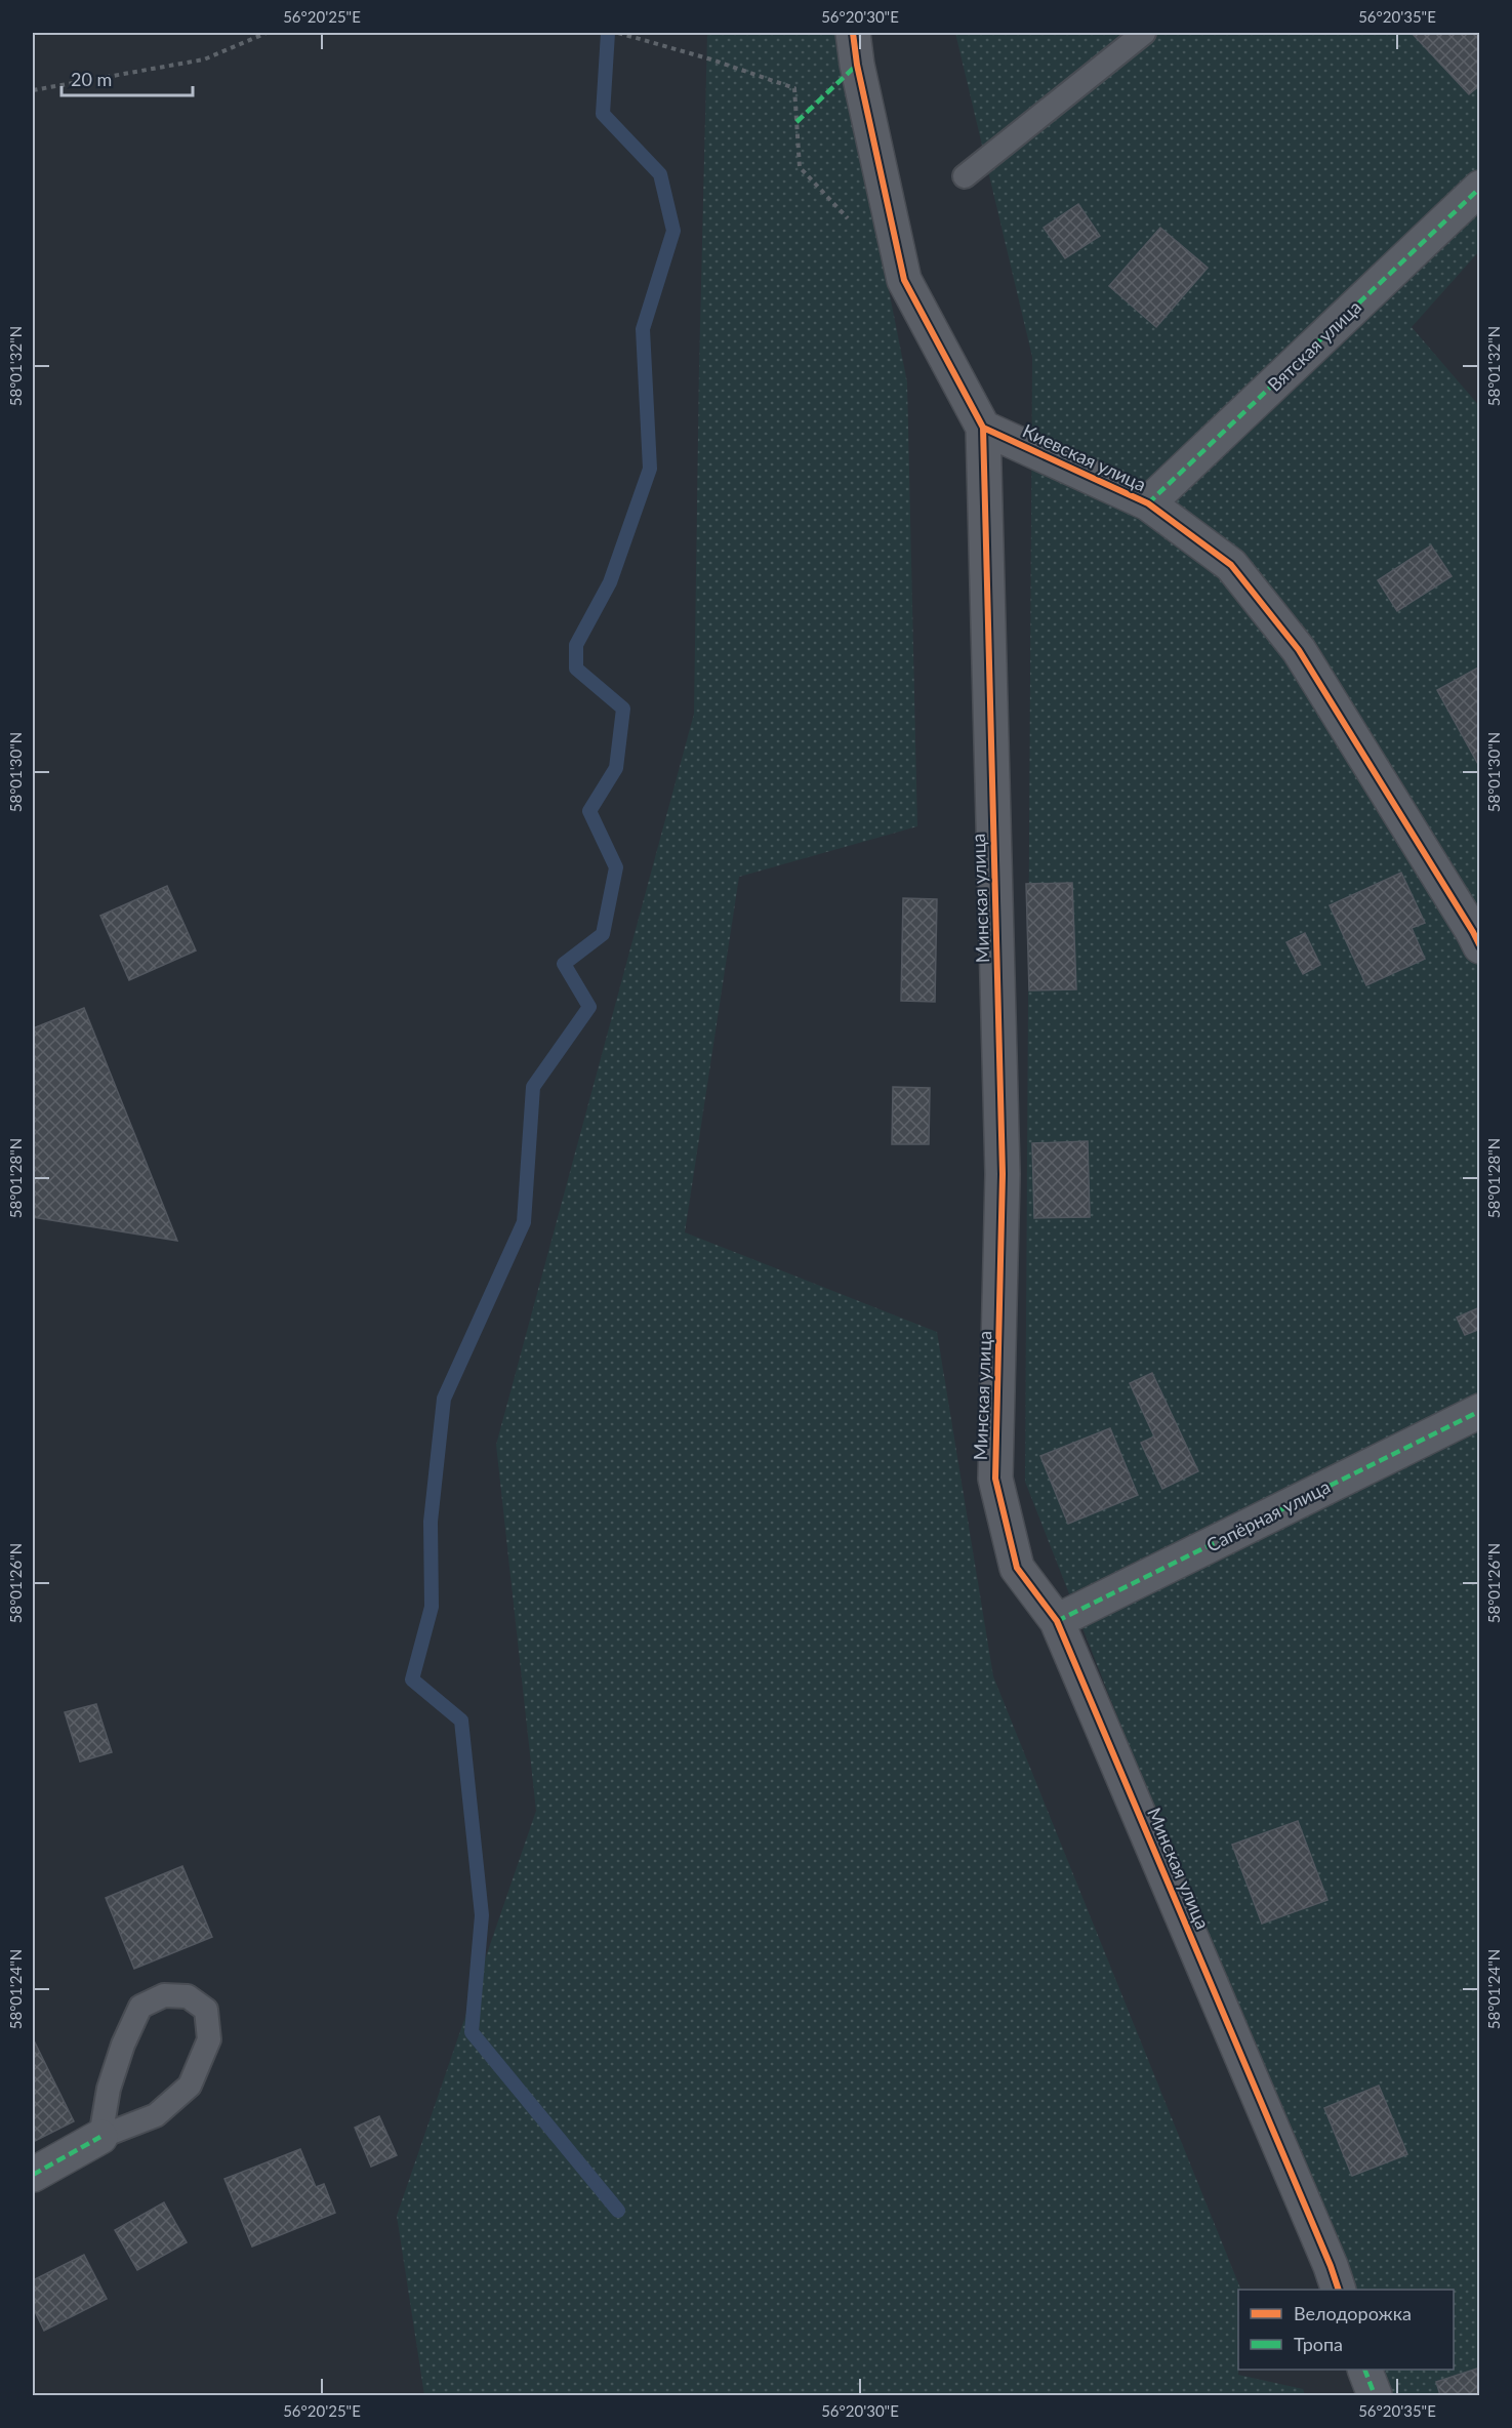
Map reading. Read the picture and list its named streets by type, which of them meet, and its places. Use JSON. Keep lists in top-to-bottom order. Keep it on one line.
{"streets":{"street":["Вятская улица","Киевская улица","Минская улица","Сапёрная улица"]},"crossings":[["Вятская улица","Киевская улица"],["Киевская улица","Минская улица"],["Минская улица","Сапёрная улица"]],"legend":["Велодорожка","Тропа"],"scale_bar":"20 m","coordinates":["56°20'25\"E","56°20'30\"E","56°20'35\"E","58°01'32\"N","58°01'30\"N","58°01'28\"N","58°01'26\"N","58°01'24\"N"]}
